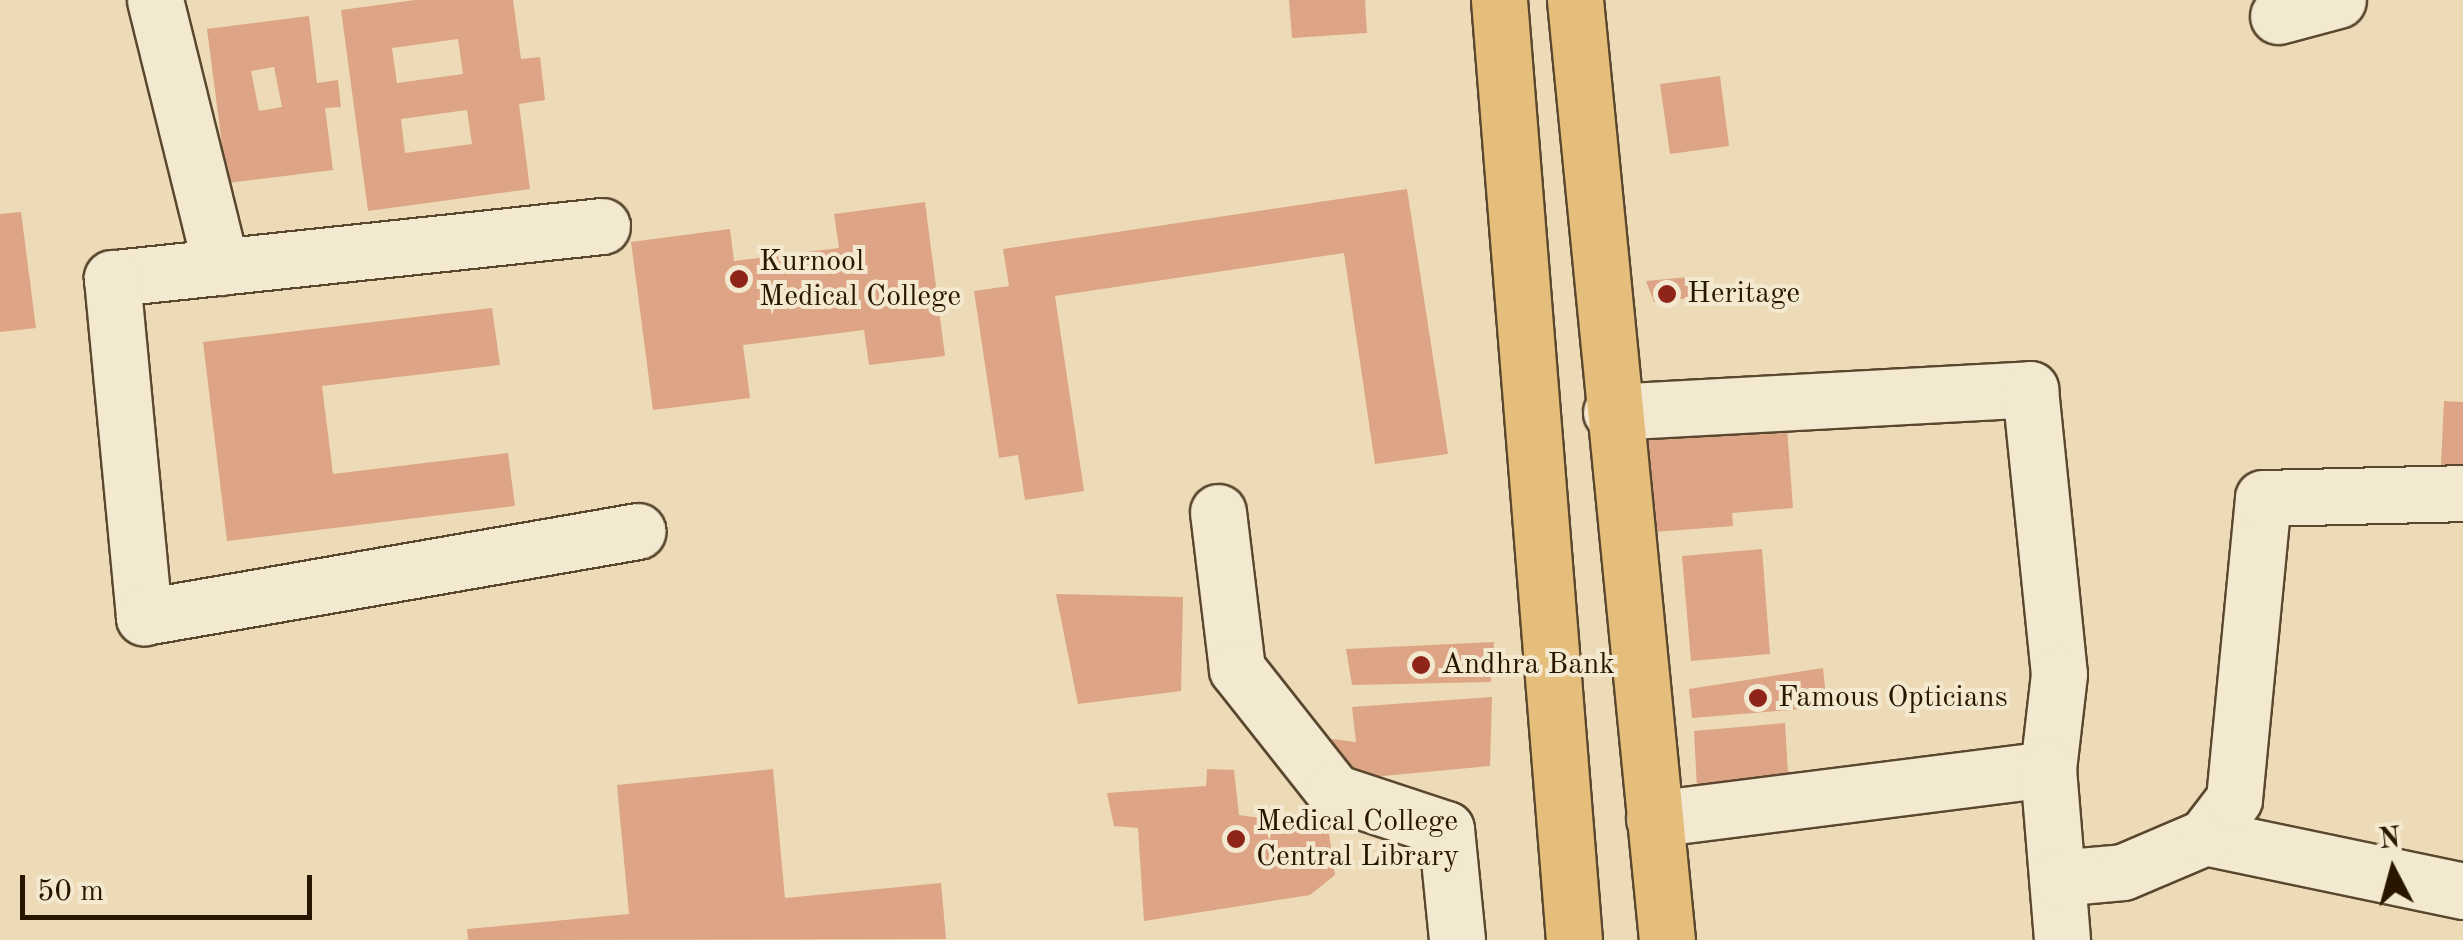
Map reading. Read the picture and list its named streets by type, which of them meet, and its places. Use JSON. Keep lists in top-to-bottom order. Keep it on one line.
{"places":["Kurnool Medical College","Heritage","Andhra Bank","Famous Opticians","Medical College Central Library"],"scale_bar":"50 m","north":"top"}
